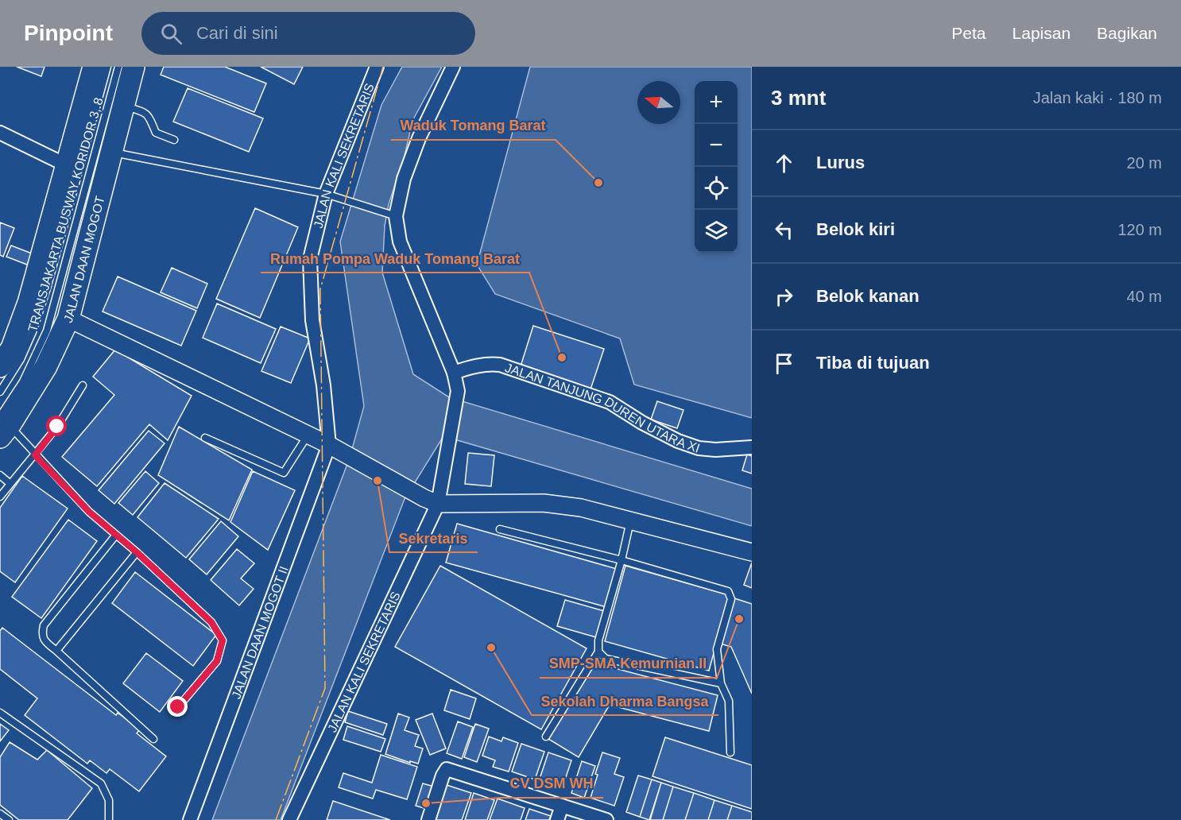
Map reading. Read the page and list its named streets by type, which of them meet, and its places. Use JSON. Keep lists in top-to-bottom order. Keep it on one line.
{"streets":{"highway":["JALAN DAAN MOGOT"],"street":["JALAN KALI SEKRETARIS","JALAN TANJUNG DUREN UTARA XI","JALAN DAAN MOGOT II"],"lane":["TRANSJAKARTA BUSWAY KORIDOR 3, 8"]},"crossings":[["JALAN KALI SEKRETARIS","JALAN TANJUNG DUREN UTARA XI"],["JALAN KALI SEKRETARIS","JALAN DAAN MOGOT II"],["TRANSJAKARTA BUSWAY KORIDOR 3, 8","JALAN DAAN MOGOT"]],"places":["Waduk Tomang Barat","Rumah Pompa Waduk Tomang Barat","Sekretaris","SMP-SMA Kemurnian II","Sekolah Dharma Bangsa","CV DSM WH"],"north":"left","page":{"header":"Pinpoint","search":"Cari di sini","nav":["Peta","Lapisan","Bagikan"],"heading":["3 mnt","Jalan kaki · 180 m"],"map_buttons":["+","−"],"list":[["Lurus","20 m"],["Belok kiri","120 m"],["Belok kanan","40 m"],"Tiba di tujuan"]}}
